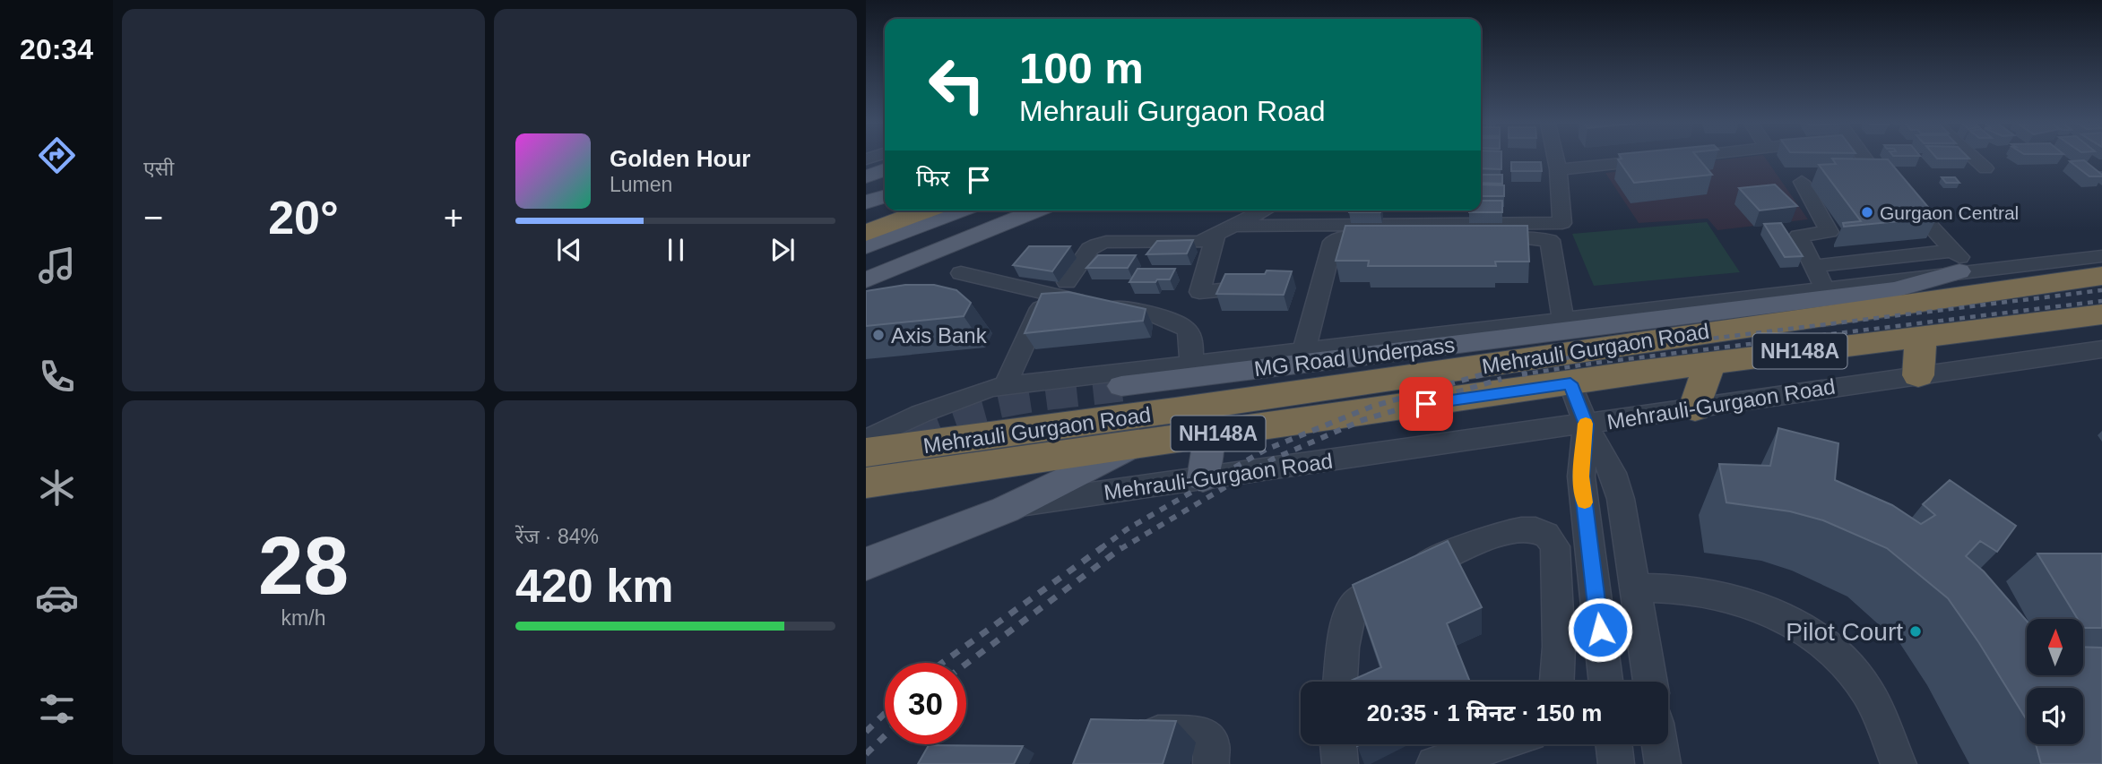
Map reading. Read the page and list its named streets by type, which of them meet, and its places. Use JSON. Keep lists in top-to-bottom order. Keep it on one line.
{"streets":{"highway":["Mehrauli Gurgaon Road","NH148A"],"main road":["MG Road Underpass"],"street":["Mehrauli-Gurgaon Road"]},"places":["Gurgaon Central","Axis Bank","Pilot Court"],"north":"top","page":{"tabs":"20:34","tile":["एसी",["28","km/h"],["रेंज · 84%","420 km"]],"turn":["100 m","Mehrauli Gurgaon Road"],"song":["Golden Hour","Lumen"],"then":"फिर","heat":["−","20°","+"],"limit":"30","trip":"20:35 · 1 मिनट · 150 m"}}
